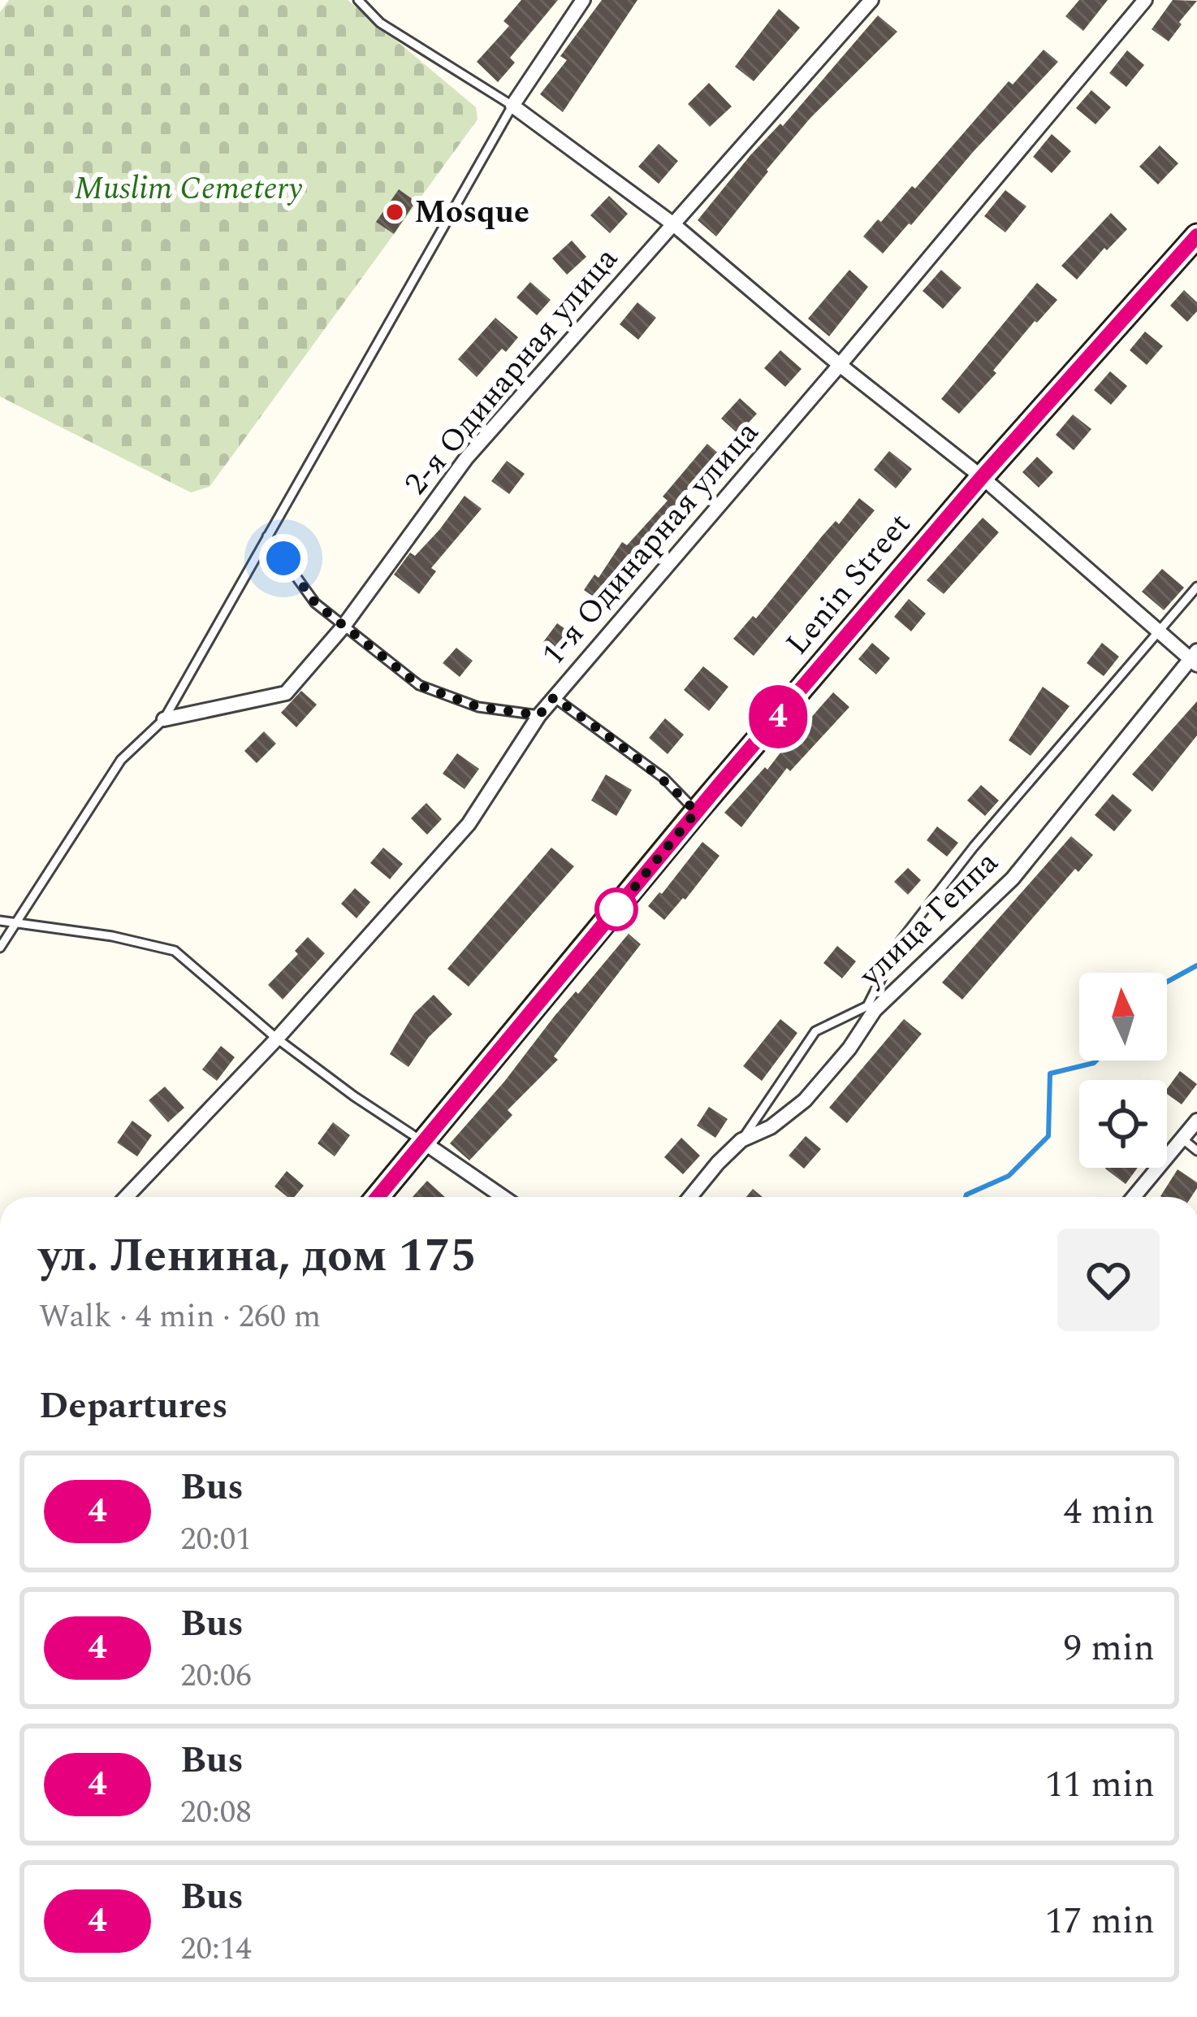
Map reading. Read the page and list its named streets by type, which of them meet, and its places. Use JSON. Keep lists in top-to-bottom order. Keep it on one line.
{"streets":{"main road":["Lenin Street"],"street":["2-я Одинарная улица","1-я Одинарная улица","улица Геппа"]},"parks":["Muslim Cemetery"],"places":["Mosque"],"lines":["bus line 4"],"north":"top","page":{"on_map":"4","heading":[["ул. Ленина, дом 175","Walk · 4 min · 260 m"],"Departures"],"list":[{"mark":"4","name":"Bus","note":"20:01","value":"4 min"},{"mark":"4","name":"Bus","note":"20:06","value":"9 min"},{"mark":"4","name":"Bus","note":"20:08","value":"11 min"},{"mark":"4","name":"Bus","note":"20:14","value":"17 min"}]}}
